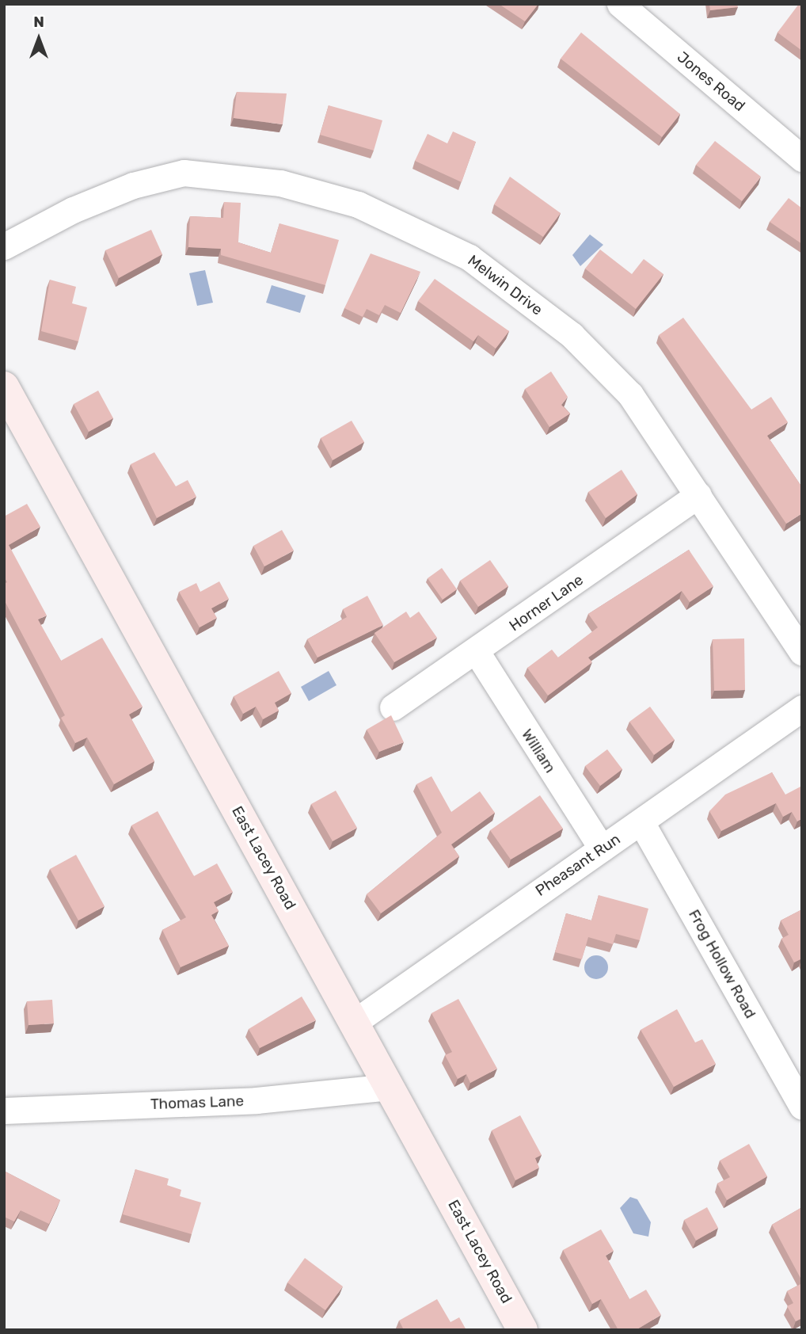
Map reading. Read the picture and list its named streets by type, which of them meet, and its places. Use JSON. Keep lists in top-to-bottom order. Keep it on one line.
{"streets":{"street":["Jones Road","Melwin Drive","Horner Lane","William","East Lacey Road","Pheasant Run","Frog Hollow Road","Thomas Lane"]},"crossings":[["Melwin Drive","Horner Lane"],["Horner Lane","William"],["William","Pheasant Run"],["East Lacey Road","Pheasant Run"],["East Lacey Road","Thomas Lane"],["Pheasant Run","Frog Hollow Road"]],"north":"top"}
